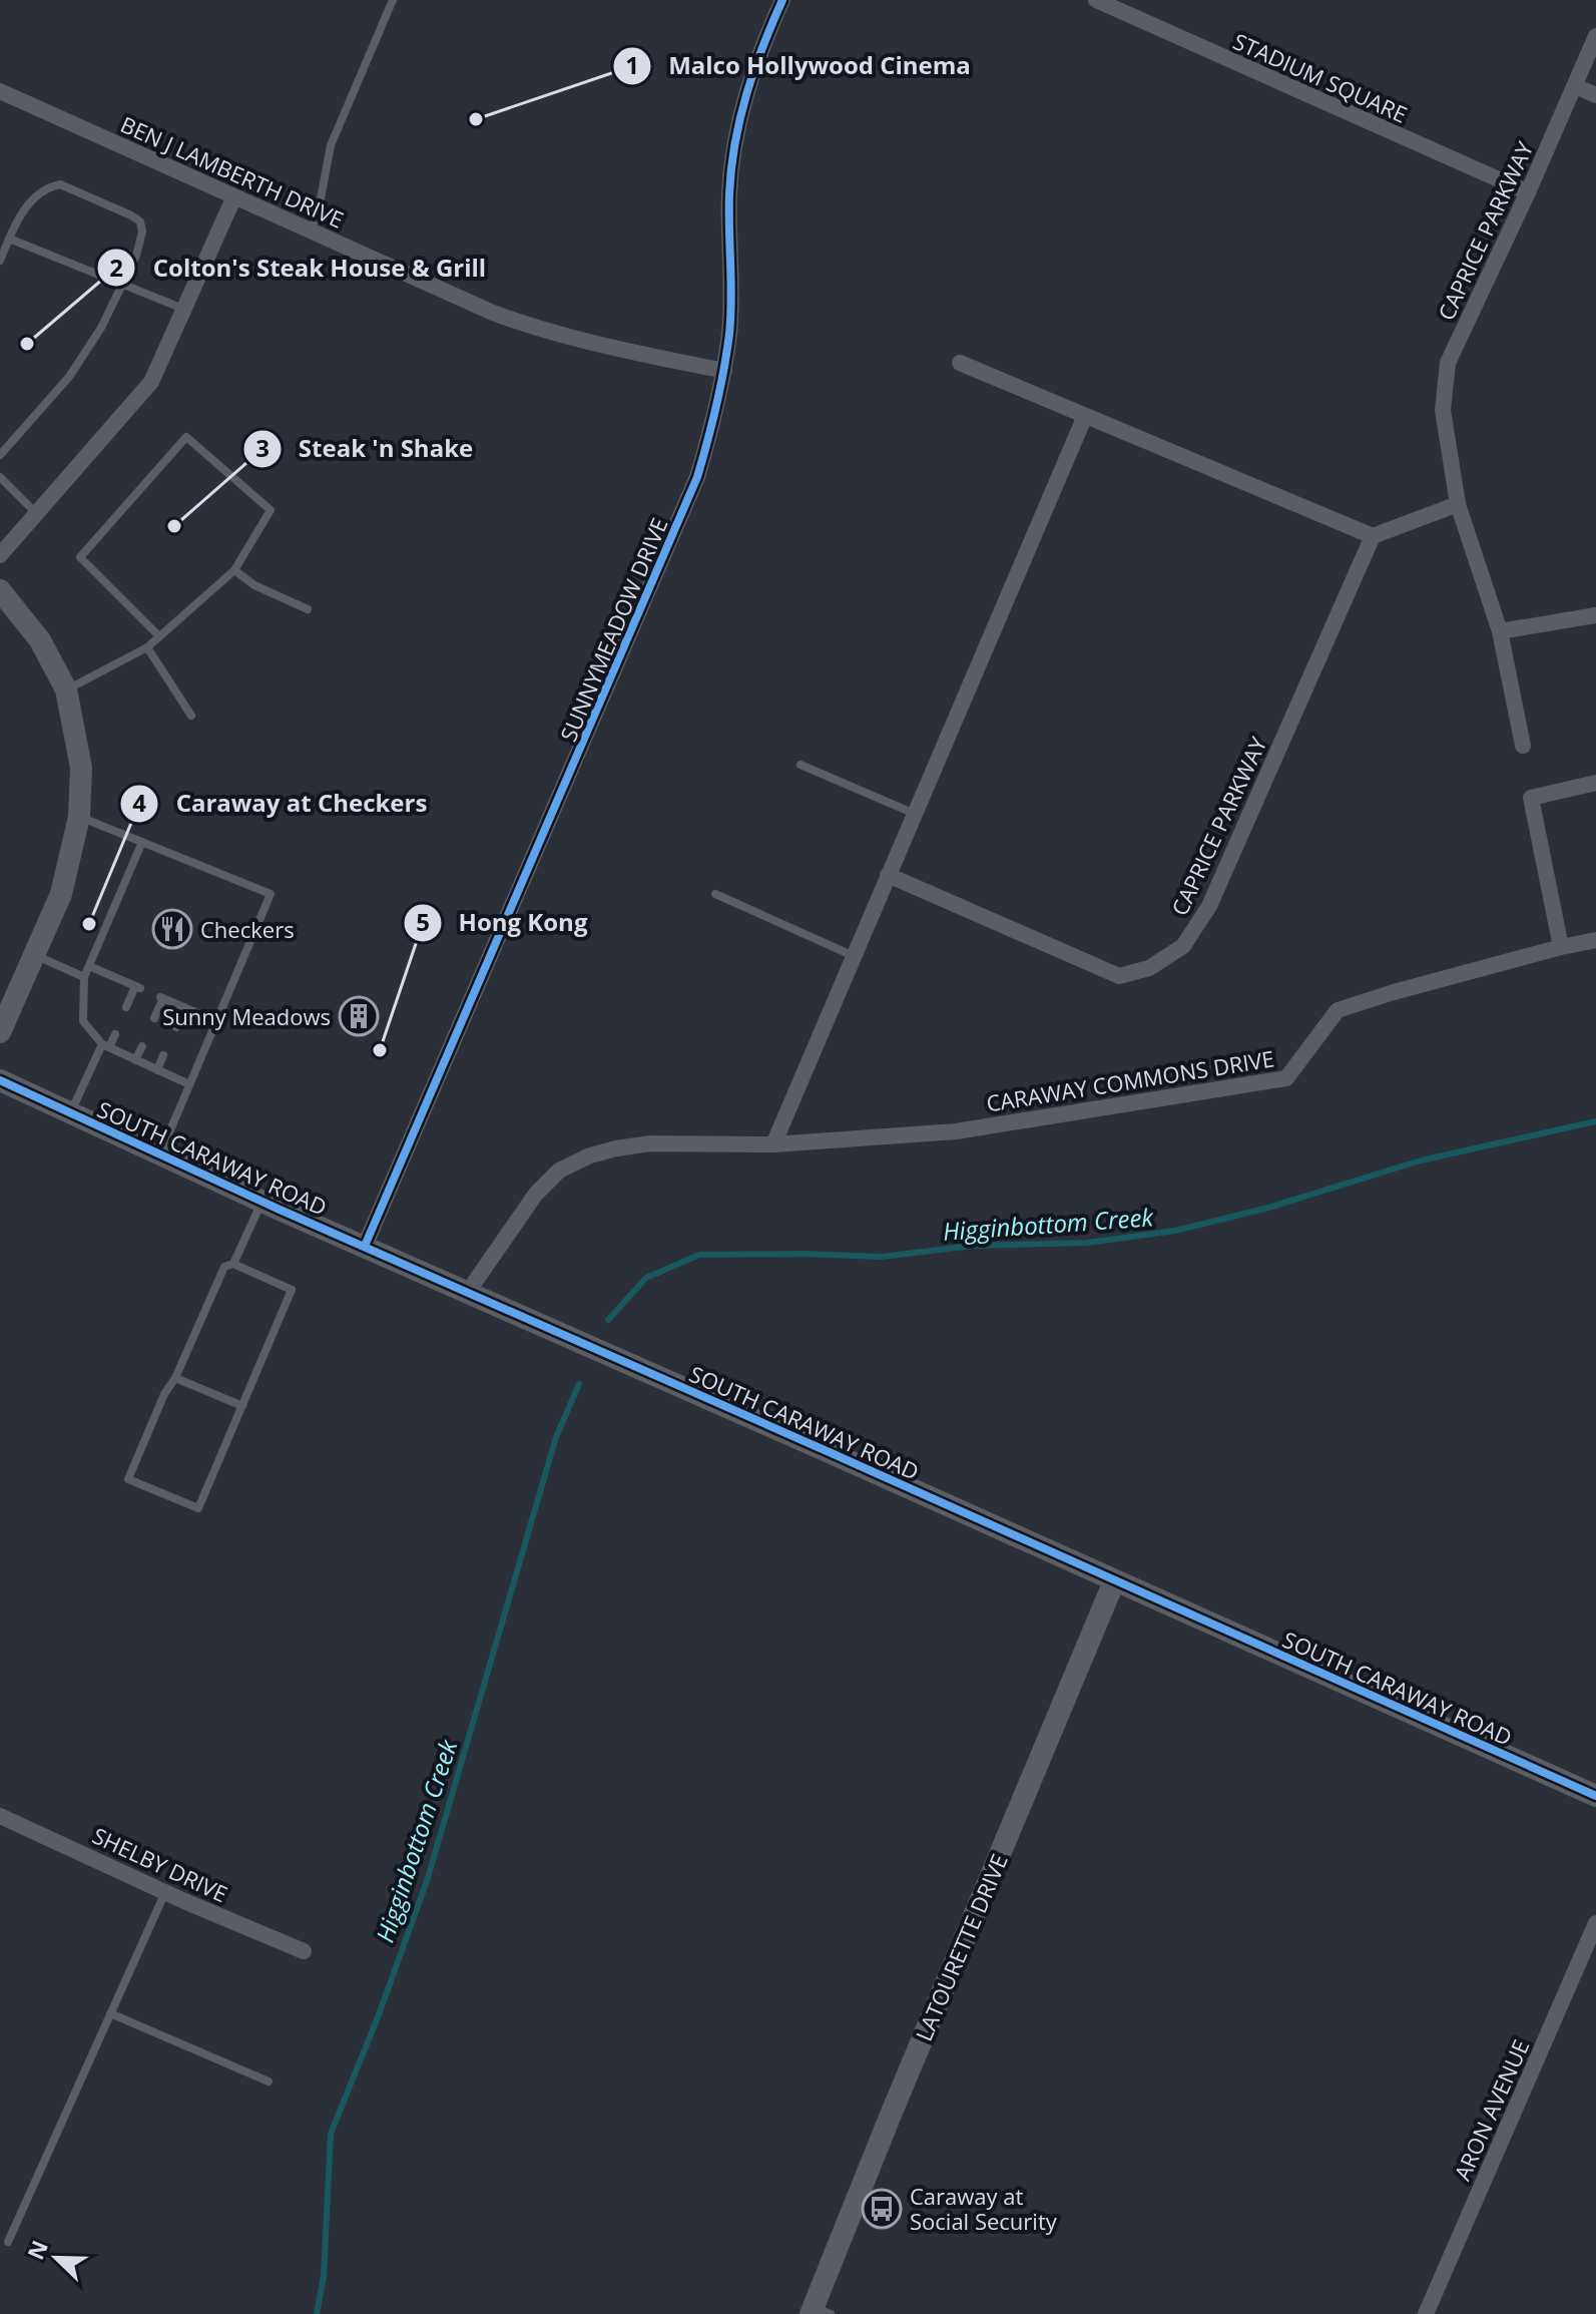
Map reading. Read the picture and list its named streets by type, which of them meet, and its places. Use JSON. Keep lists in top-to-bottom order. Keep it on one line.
{"streets":{"street":["STADIUM SQUARE","BEN J LAMBERTH DRIVE","CAPRICE PARKWAY","SUNNYMEADOW DRIVE","CARAWAY COMMONS DRIVE","SOUTH CARAWAY ROAD","SHELBY DRIVE","LATOURETTE DRIVE","ARON AVENUE"]},"crossings":[["STADIUM SQUARE","CAPRICE PARKWAY"],["BEN J LAMBERTH DRIVE","SUNNYMEADOW DRIVE"],["SUNNYMEADOW DRIVE","SOUTH CARAWAY ROAD"],["SOUTH CARAWAY ROAD","LATOURETTE DRIVE"]],"water":["Higginbottom Creek"],"places":{"other":["Malco Hollywood Cinema","Colton's Steak House & Grill","Steak 'n Shake","Caraway at Checkers","Hong Kong"],"restaurant":["Checkers"],"building":["Sunny Meadows"],"bus stop":["Caraway at Social Security"]},"north":"top left"}
